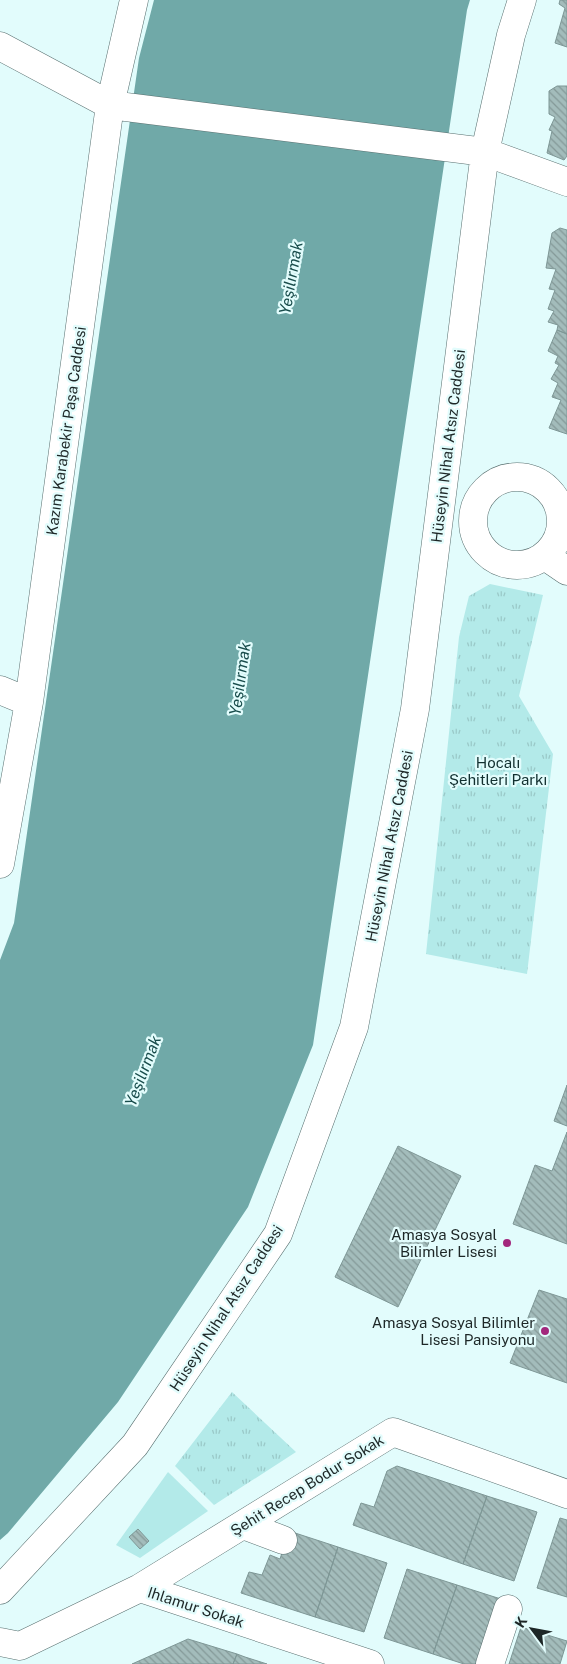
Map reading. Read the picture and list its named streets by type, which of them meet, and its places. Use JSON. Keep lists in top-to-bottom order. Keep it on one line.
{"streets":{"street":["Kazım Karabekir Paşa Caddesi","Hüseyin Nihal Atsız Caddesi","Şehit Recep Bodur Sokak","Ihlamur Sokak"]},"crossings":[["Şehit Recep Bodur Sokak","Ihlamur Sokak"]],"water":["Yeşilırmak"],"parks":["Hocalı Şehitleri Parkı"],"places":["Amasya Sosyal Bilimler Lisesi","Amasya Sosyal Bilimler Lisesi Pansiyonu"],"north":"top left"}
